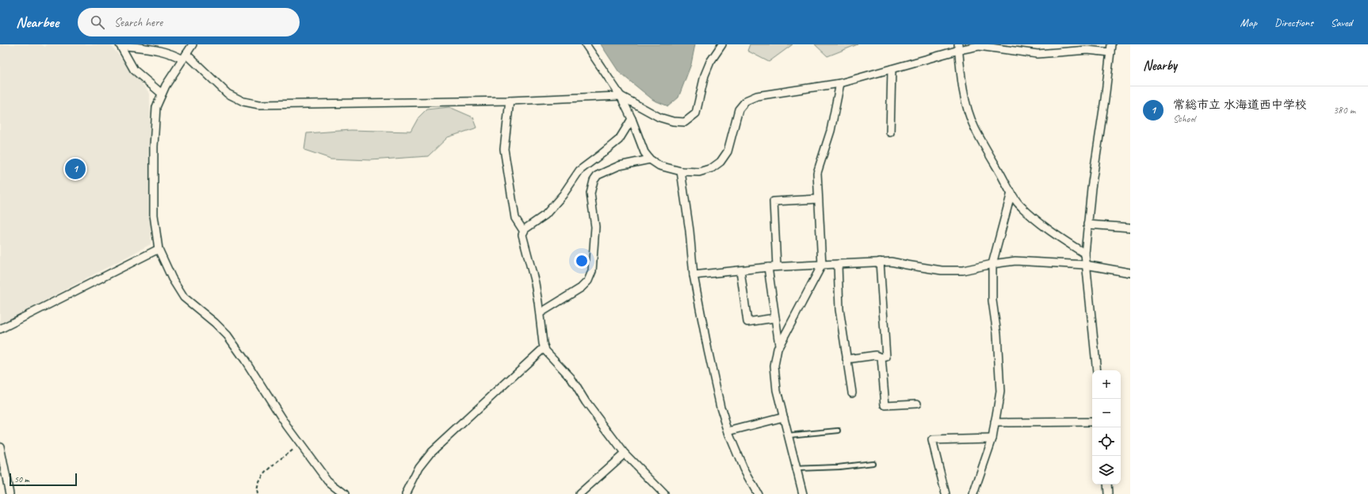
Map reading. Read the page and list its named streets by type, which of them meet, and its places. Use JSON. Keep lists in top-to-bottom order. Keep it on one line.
{"scale_bar":"50 m","page":{"header":"Nearbee","search":"Search here","nav":["Map","Directions","Saved"],"heading":"Nearby","list":[{"mark":"1","name":"常総市立 水海道西中学校","note":"School","value":"380 m"}],"pins":"1","map_buttons":["+","−"],"scale":"50 m"}}
